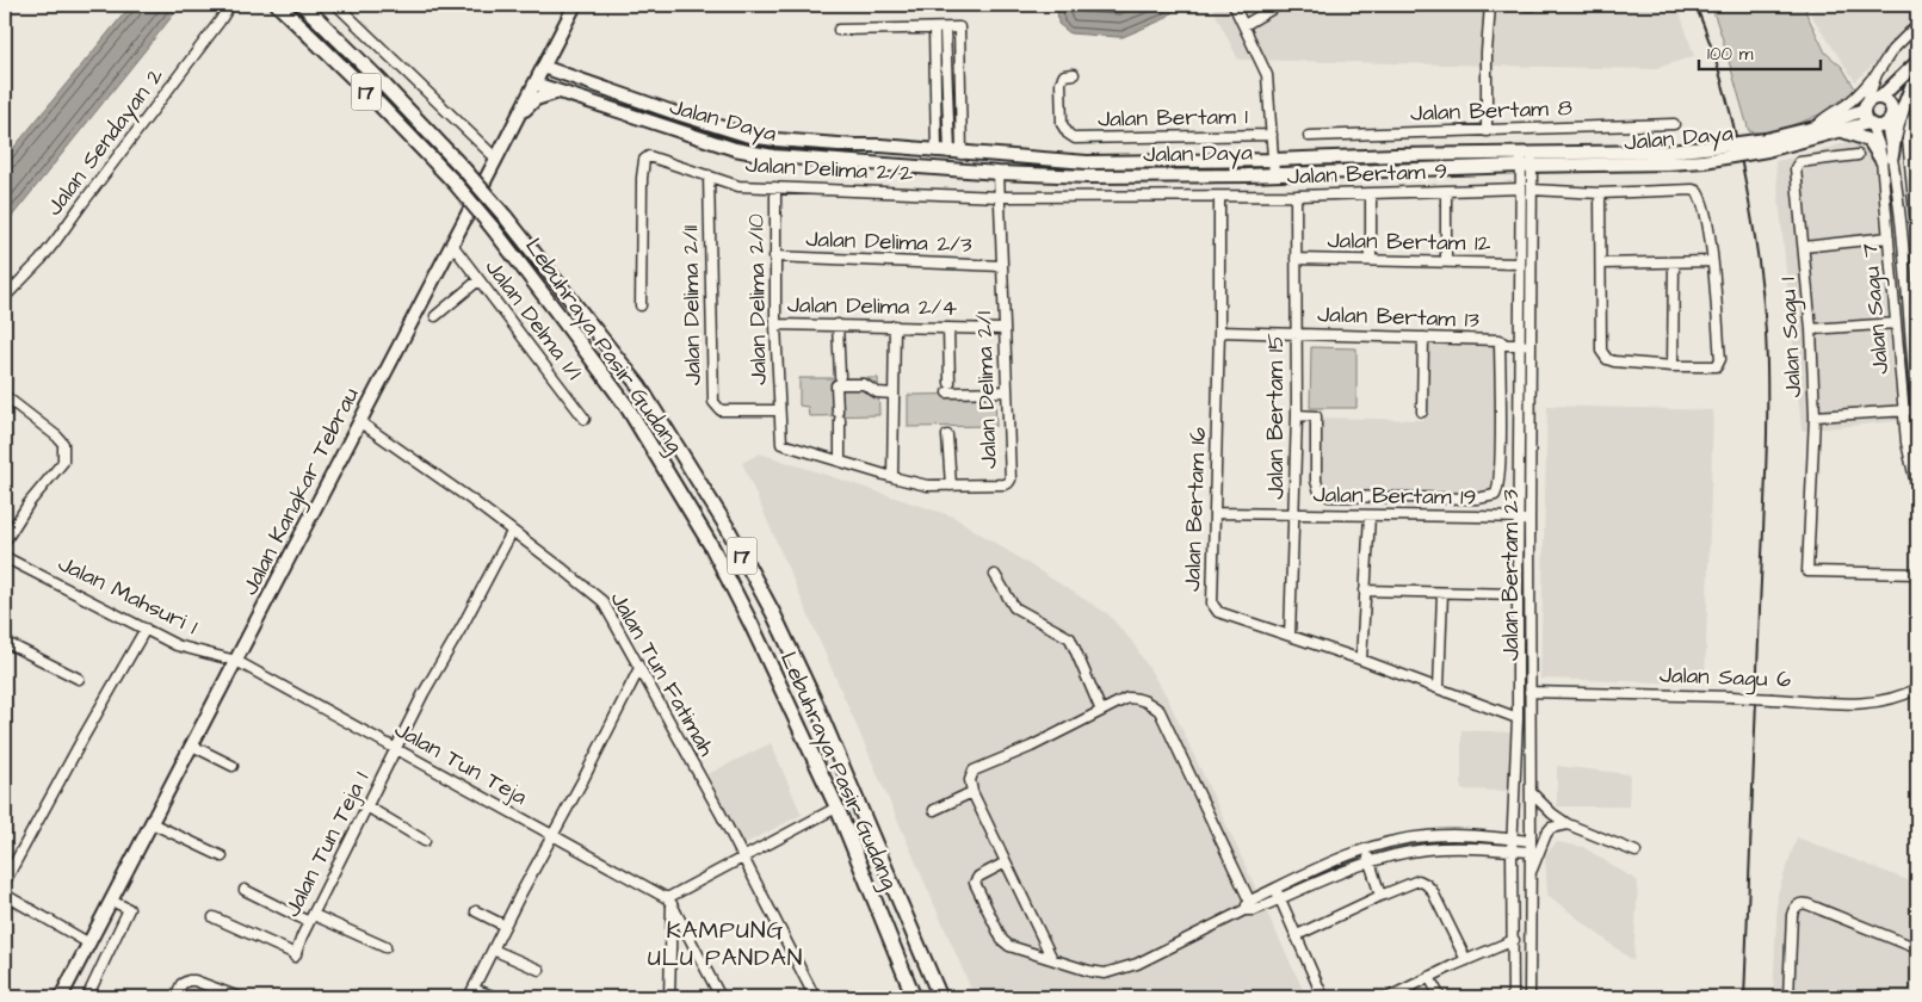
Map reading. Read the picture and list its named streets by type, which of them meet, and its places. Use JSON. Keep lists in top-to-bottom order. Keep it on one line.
{"streets":{"highway":["17","Lebuhraya Pasir Gudang"],"main road":["Jalan Daya","Jalan Kangkar Tebrau"],"street":["Jalan Bertam 8","Jalan Bertam 1","Jalan Sendayan 2","Jalan Delima 2/2","Jalan Bertam 9","Jalan Delima 2/3","Jalan Bertam 12","Jalan Delima 2/10","Jalan Delima 2/11","Jalan Delima 2/4","Jalan Sagu 7","Jalan Bertam 13","Jalan Delma 1/1","Jalan Sagu 1","Jalan Delima 2/1","Jalan Bertam 15","Jalan Bertam 19","Jalan Bertam 16","Jalan Bertam 23","Jalan Mahsuri 1","Jalan Tun Fatimah","Jalan Sagu 6","Jalan Tun Teja","Jalan Tun Teja 1"]},"crossings":[["Jalan Daya","Jalan Sagu 7"],["Jalan Daya","Jalan Delima 2/1"],["Jalan Daya","Jalan Kangkar Tebrau"],["Jalan Daya","Jalan Bertam 23"],["Jalan Delima 2/2","Jalan Bertam 9"],["Jalan Delima 2/2","Jalan Delima 2/10"],["Jalan Delima 2/2","Jalan Delima 2/11"],["Jalan Delima 2/2","Jalan Delima 2/1"],["Jalan Bertam 9","Jalan Delima 2/1"],["Jalan Bertam 9","Jalan Bertam 15"],["Jalan Bertam 9","Jalan Bertam 16"],["Jalan Bertam 9","Jalan Bertam 23"],["Jalan Delima 2/3","Jalan Delima 2/10"],["Jalan Delima 2/3","Jalan Delima 2/1"],["Jalan Bertam 12","Jalan Bertam 15"],["Jalan Bertam 12","Jalan Bertam 23"],["Jalan Delima 2/10","Jalan Delima 2/11"],["Jalan Delima 2/10","Jalan Delima 2/4"],["Jalan Delima 2/10","Jalan Delima 2/1"],["Jalan Delima 2/11","Jalan Delima 2/1"],["Jalan Delima 2/4","Jalan Delima 2/1"],["Jalan Bertam 13","Jalan Bertam 15"],["Jalan Bertam 13","Jalan Bertam 16"],["Jalan Bertam 13","Jalan Bertam 23"],["Jalan Delma 1/1","Jalan Kangkar Tebrau"],["Jalan Bertam 15","Jalan Bertam 19"],["Jalan Bertam 15","Jalan Bertam 16"],["Jalan Kangkar Tebrau","Jalan Mahsuri 1"],["Jalan Kangkar Tebrau","Jalan Tun Fatimah"],["Jalan Kangkar Tebrau","Jalan Tun Teja"],["Jalan Bertam 19","Jalan Bertam 16"],["Jalan Bertam 19","Jalan Bertam 23"],["Jalan Bertam 16","Jalan Bertam 23"],["Jalan Bertam 23","Jalan Sagu 6"],["Jalan Mahsuri 1","Jalan Tun Teja"],["Jalan Tun Fatimah","Jalan Tun Teja 1"],["Jalan Tun Teja","Jalan Tun Teja 1"]],"districts":["KAMPUNG ULU PANDAN"],"scale_bar":"100 m"}
